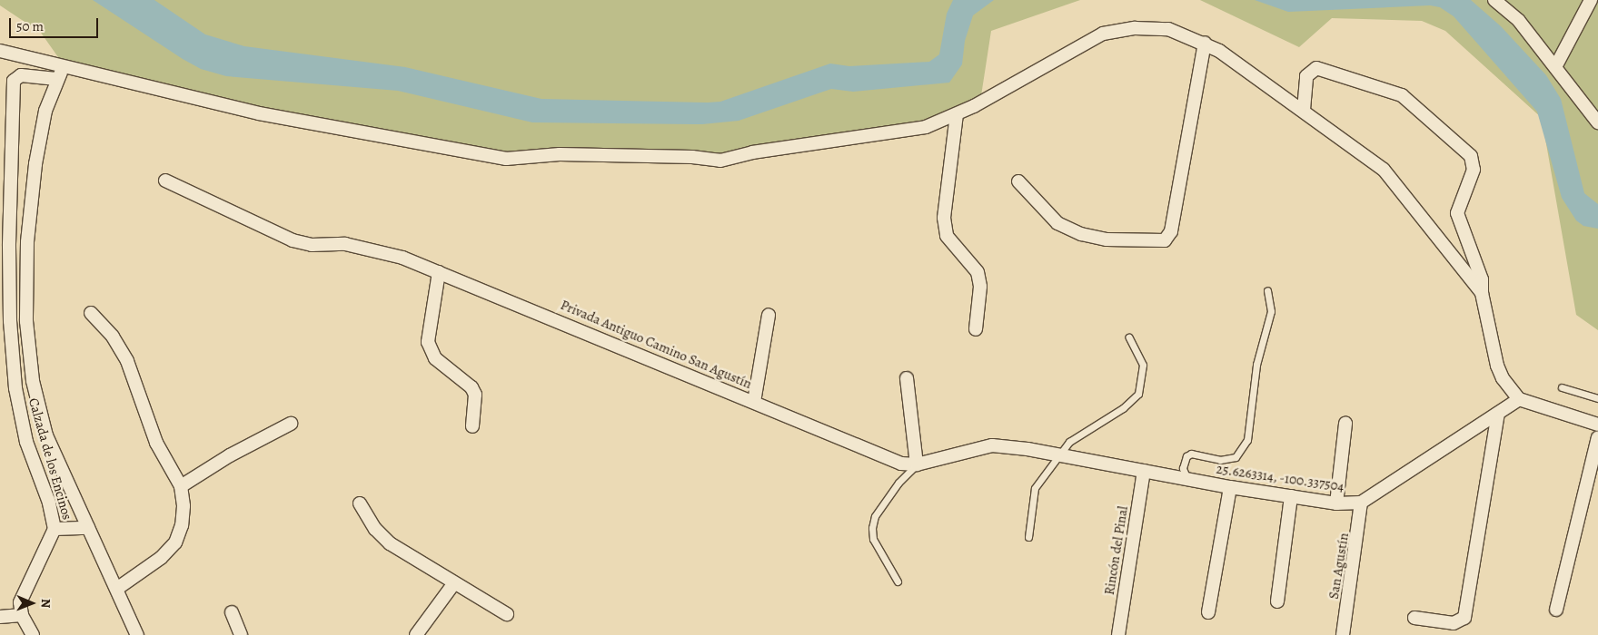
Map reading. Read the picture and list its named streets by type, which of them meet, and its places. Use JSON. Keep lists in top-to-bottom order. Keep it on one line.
{"streets":{"street":["Privada Antiguo Camino San Agustín","Calzada de los Encinos","25.6263314, -100.337504","Rincón del Pinal","San Agustín"]},"crossings":[["Privada Antiguo Camino San Agustín","25.6263314, -100.337504"],["Privada Antiguo Camino San Agustín","Rincón del Pinal"],["25.6263314, -100.337504","Rincón del Pinal"],["25.6263314, -100.337504","San Agustín"]],"scale_bar":"50 m","north":"right"}
